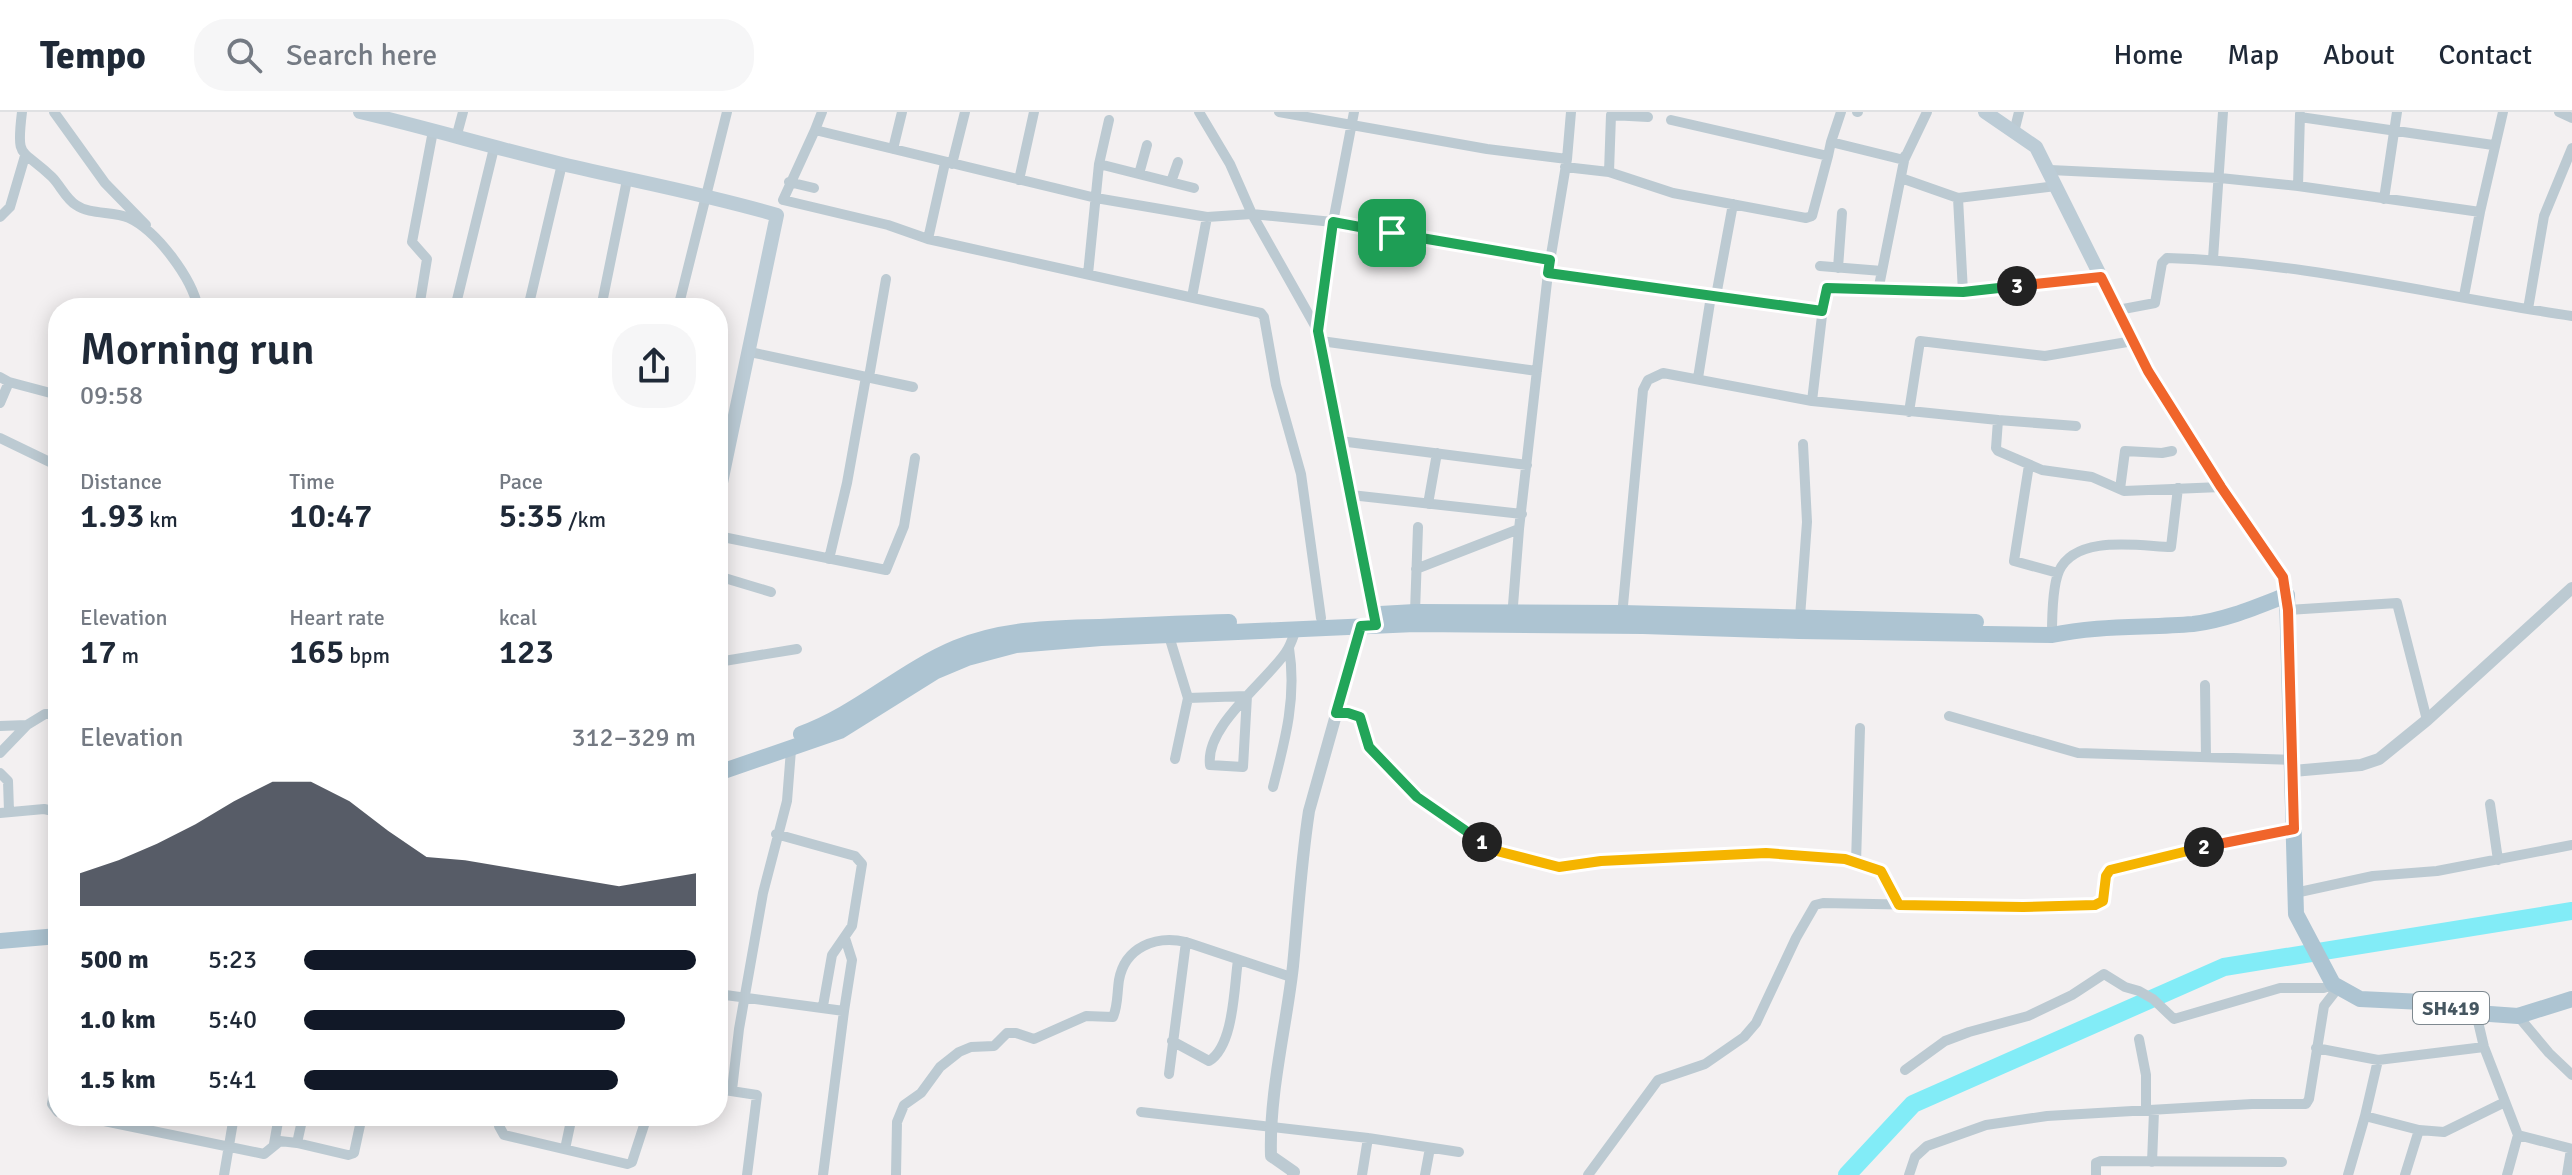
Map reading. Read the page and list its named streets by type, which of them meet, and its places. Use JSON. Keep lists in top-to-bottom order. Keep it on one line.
{"streets":{"main road":["SH419"]},"page":{"header":"Tempo","search":"Search here","nav":["Home","Map","About","Contact"],"pins":["3","1","2"],"heading":["Morning run","09:58"],"stats":[["Distance","1.93 km"],["Time","10:47"],["Pace","5:35 /km"],["Elevation","17 m"],["Heart rate","165 bpm"],["kcal","123"]],"chart":["Elevation","312–329 m"],"list":[{"name":"500 m","note":"5:23"},{"name":"1.0 km","note":"5:40"},{"name":"1.5 km","note":"5:41"}]}}
